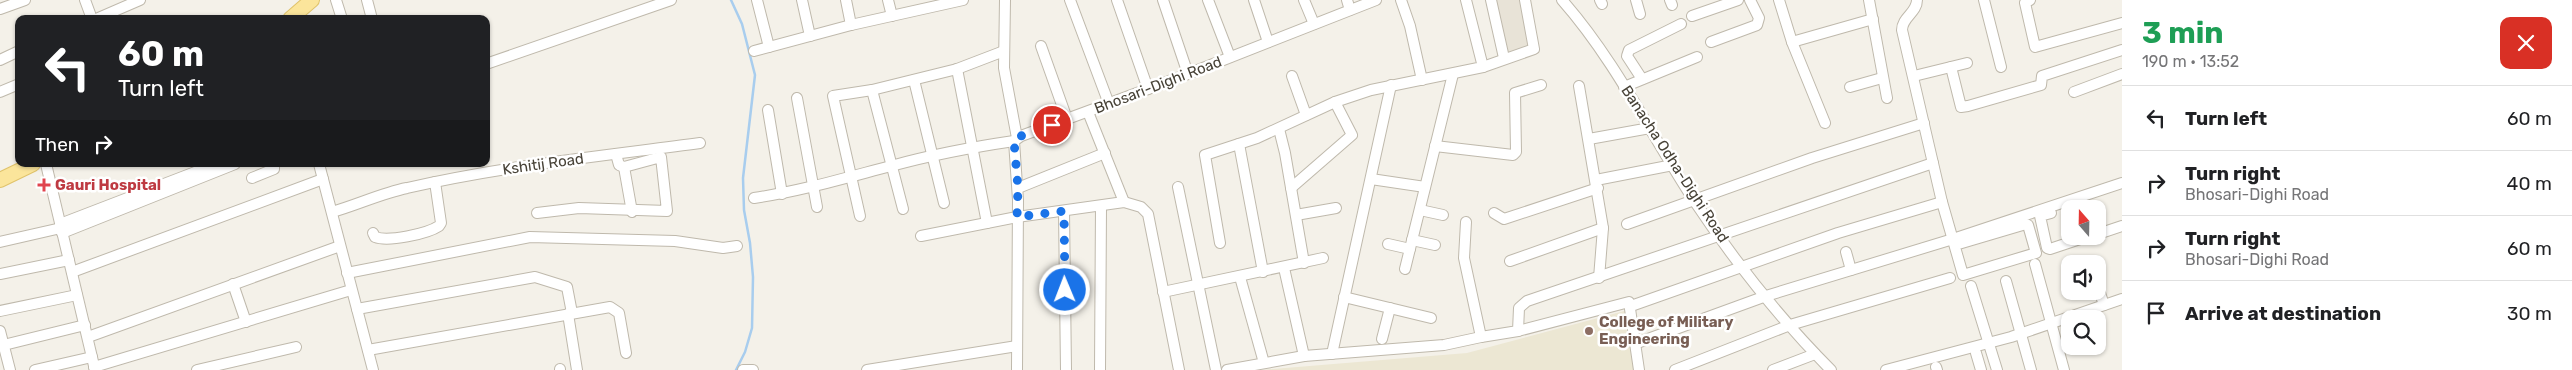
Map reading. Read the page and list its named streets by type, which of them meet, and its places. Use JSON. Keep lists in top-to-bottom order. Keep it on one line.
{"streets":{"street":["Bhosari-Dighi Road","Kshitij Road","Banacha Odha-Dighi Road"]},"places":{"health":["Gauri Hospital"],"other":["College of Military Engineering"]},"north":"top","page":{"heading":["3 min","190 m · 13:52"],"turn":["60 m","Turn left"],"list":[{"name":"Turn left","value":"60 m"},{"name":"Turn right","note":"Bhosari-Dighi Road","value":"40 m"},{"name":"Turn right","note":"Bhosari-Dighi Road","value":"60 m"},{"name":"Arrive at destination","value":"30 m"}],"then":"Then"}}
